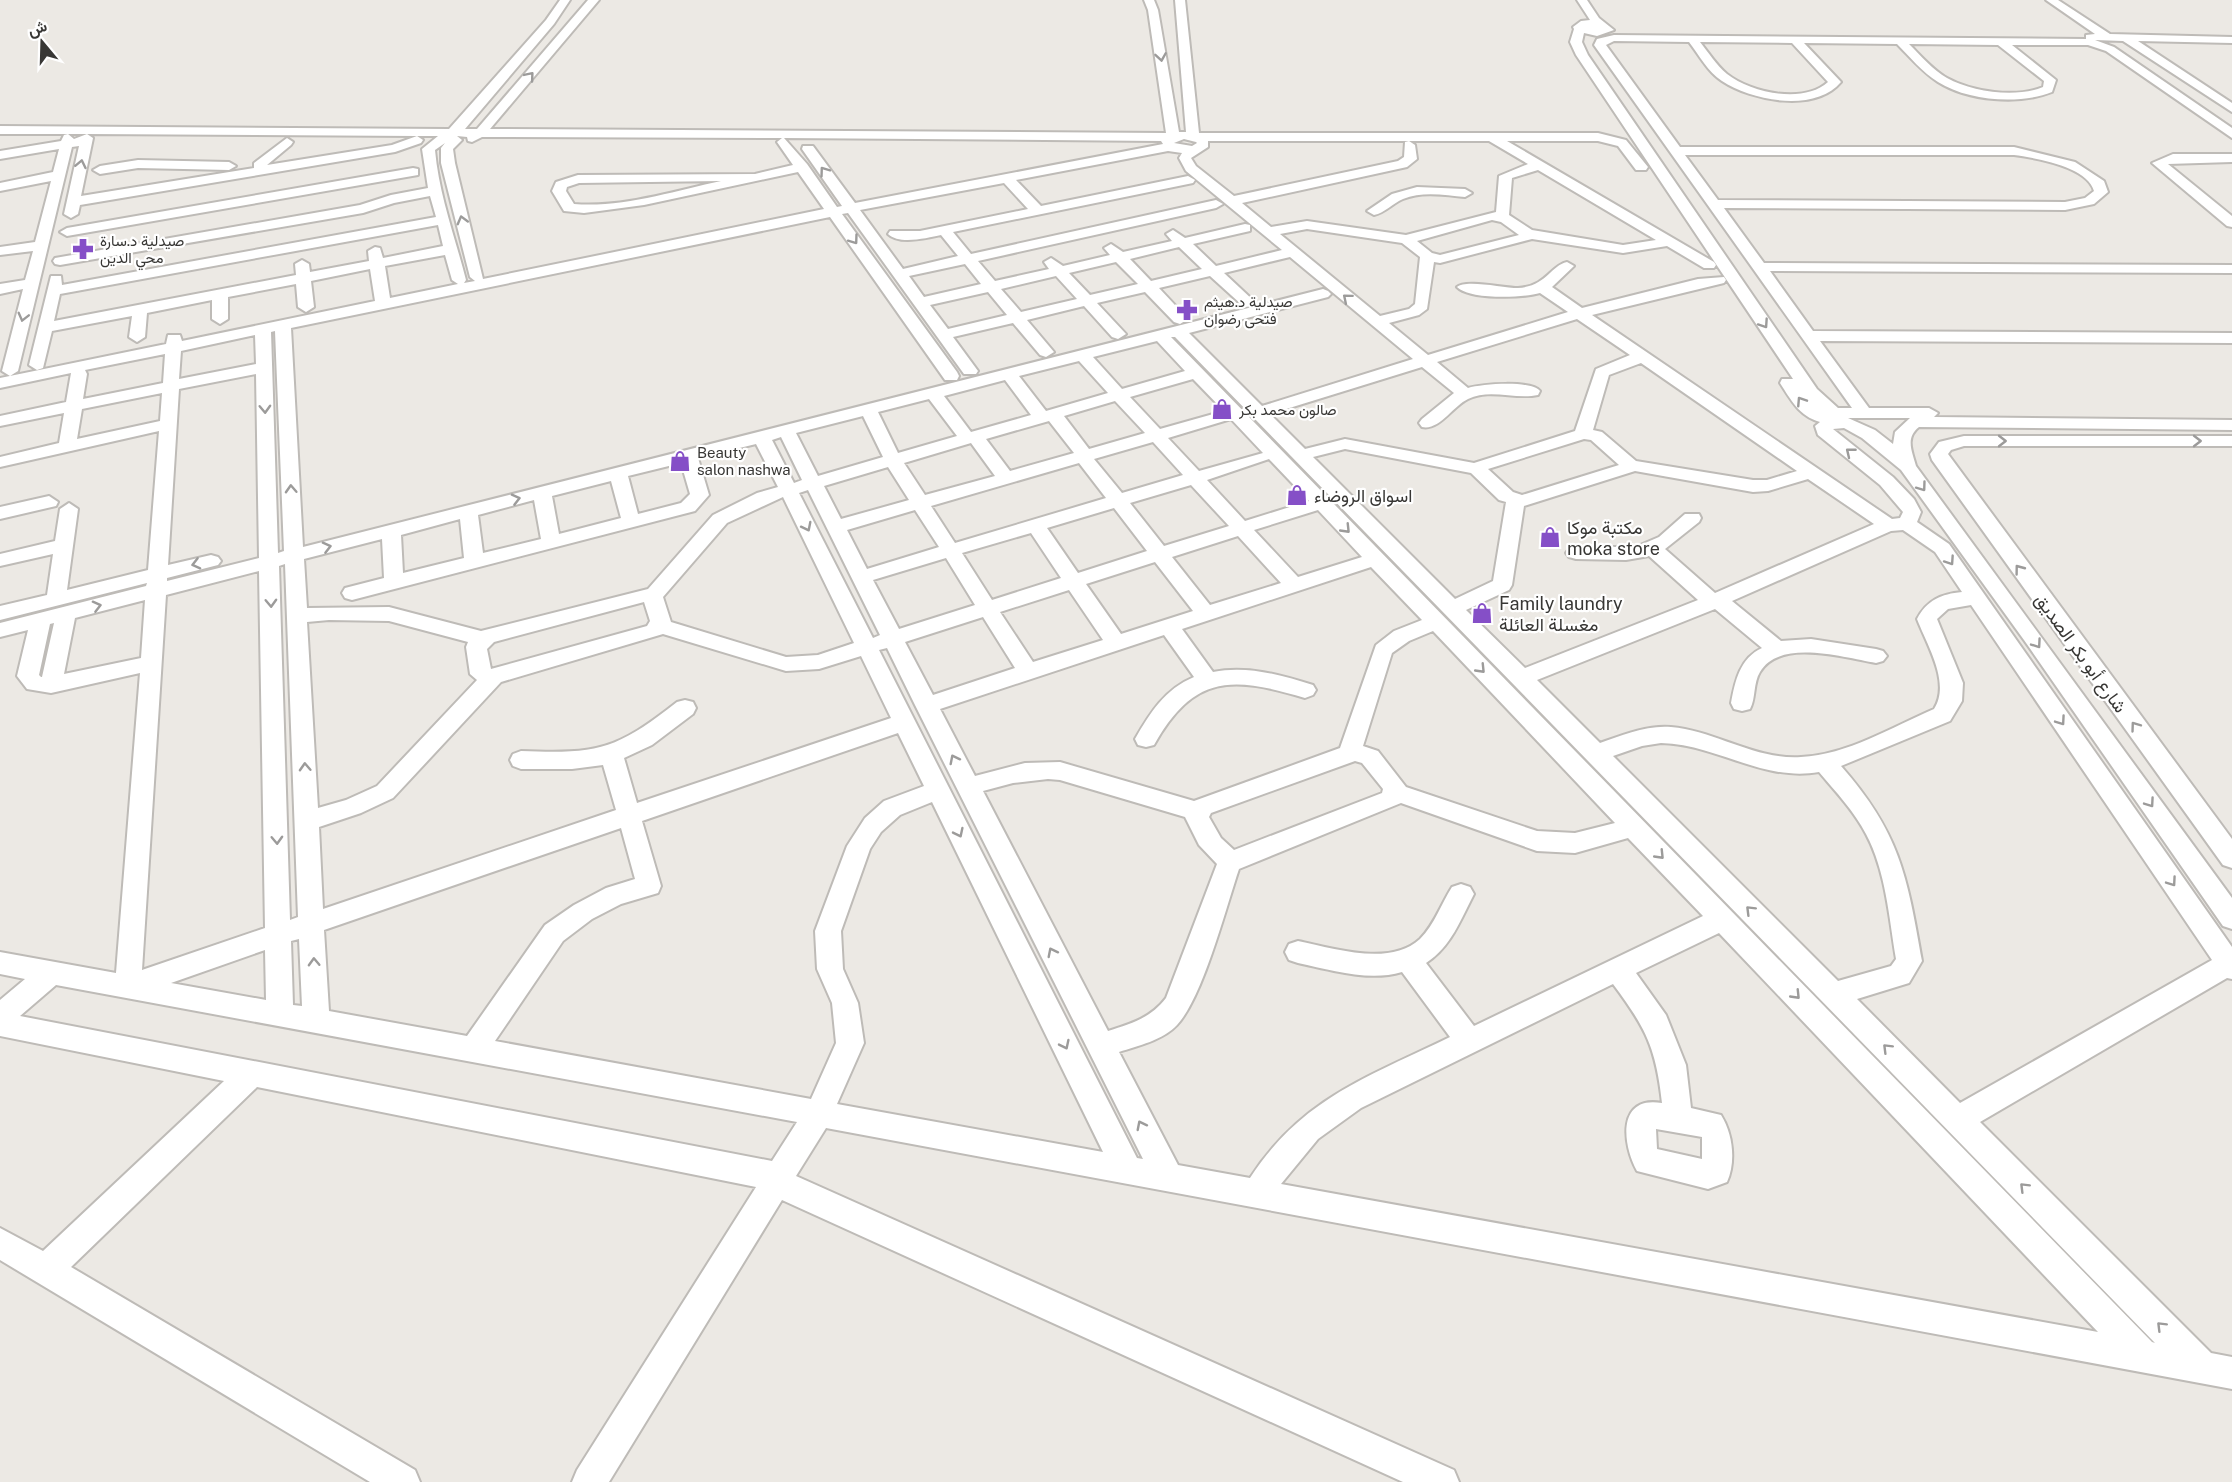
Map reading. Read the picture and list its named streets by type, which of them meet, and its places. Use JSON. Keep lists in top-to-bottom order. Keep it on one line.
{"streets":{"street":["شارع أبو بكر الصديق"]},"places":{"pharmacy":["صيدلية د.سارة محي الدين","صيدلية د.هيثم فتحى رضوان"],"shop":["صالون محمد بكر","Beauty salon nashwa","اسواق الروضاء","مكتبة موكا moka store","Family laundry مغسلة العائلة"]},"north":"top"}
